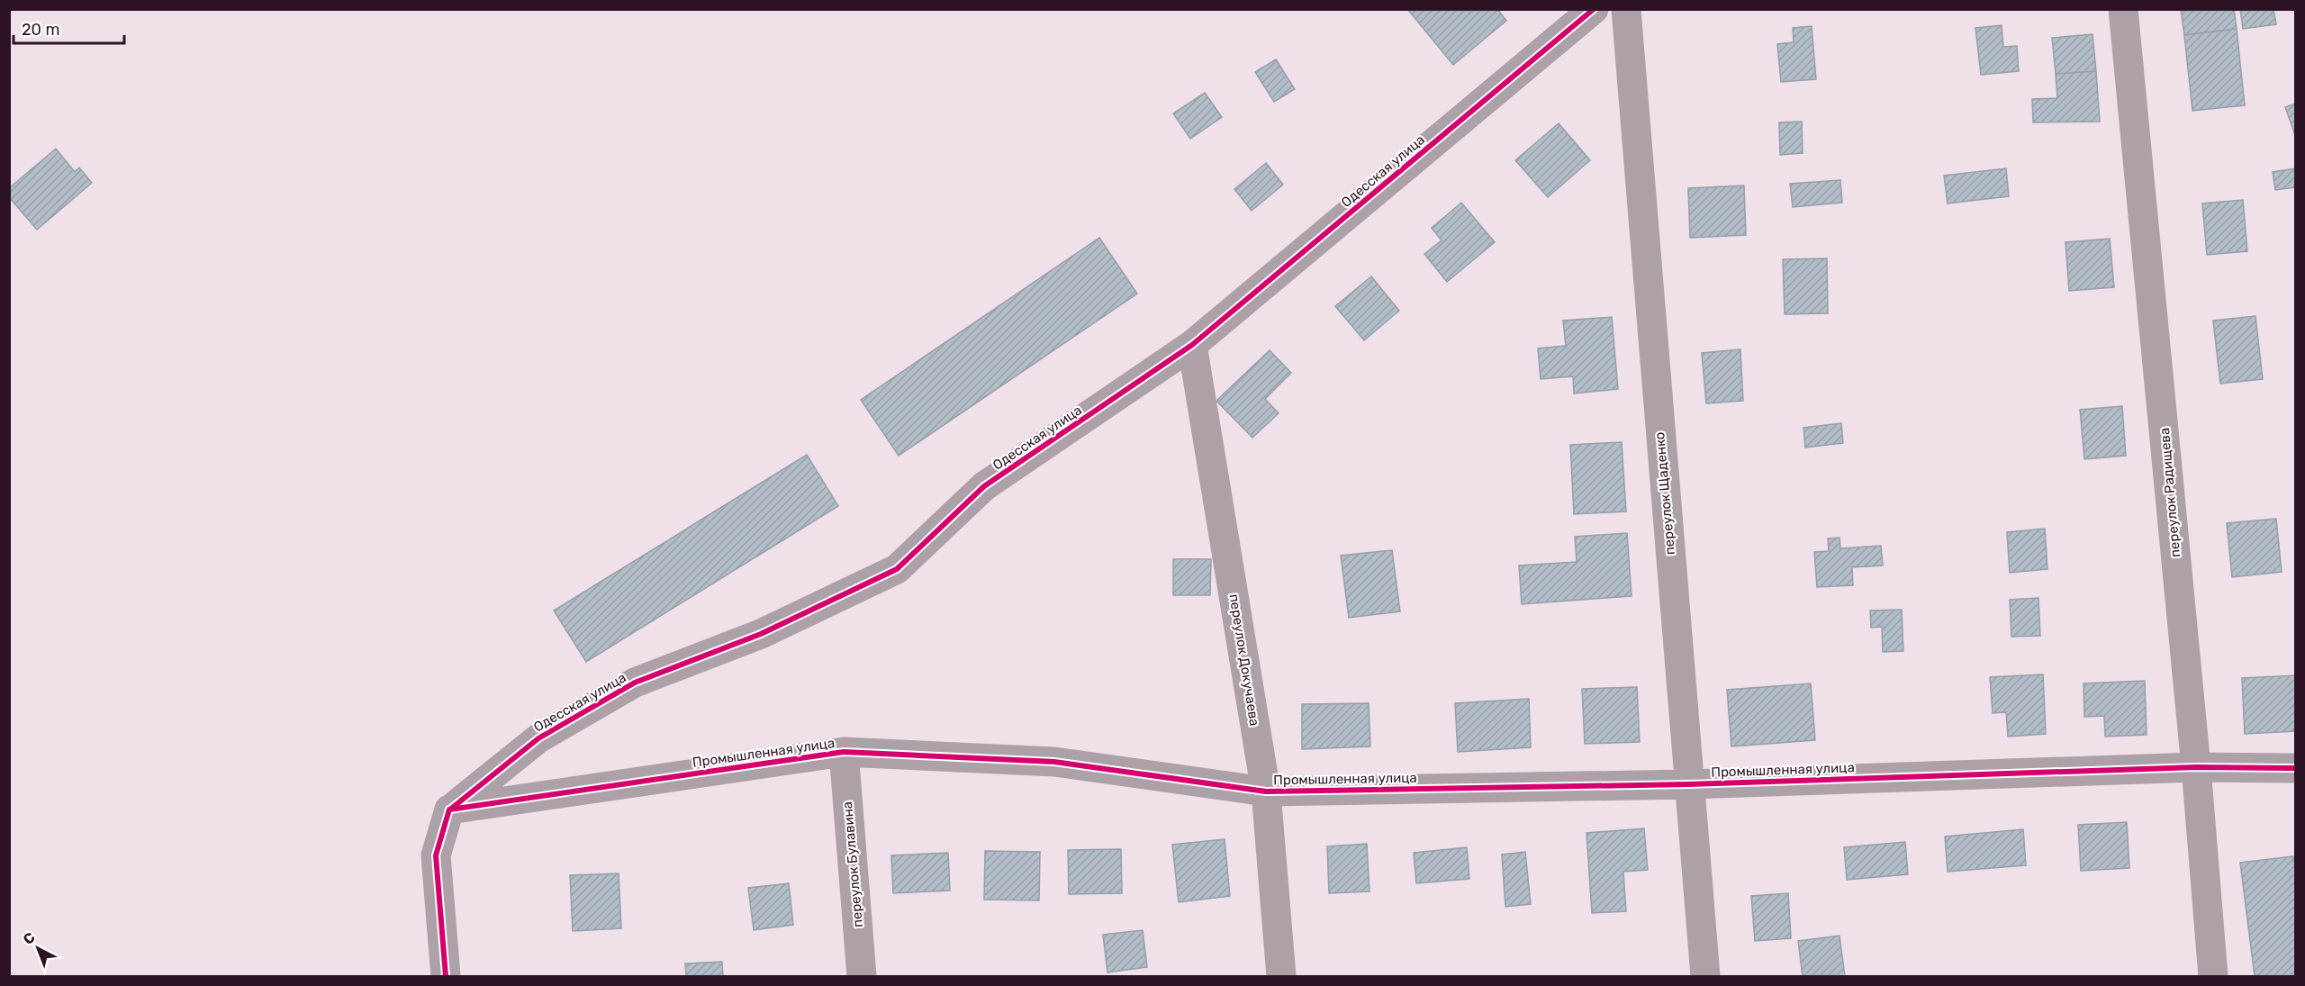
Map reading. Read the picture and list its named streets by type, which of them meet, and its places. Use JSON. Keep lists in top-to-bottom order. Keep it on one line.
{"streets":{"street":["Одесская улица","переулок Радищева","переулок Щаденко","переулок Докучаева","Промышленная улица","переулок Булавина"]},"crossings":[["Одесская улица","переулок Докучаева"],["Одесская улица","Промышленная улица"],["переулок Радищева","Промышленная улица"],["переулок Щаденко","Промышленная улица"],["переулок Докучаева","Промышленная улица"],["Промышленная улица","переулок Булавина"]],"scale_bar":"20 m","north":"top left"}
